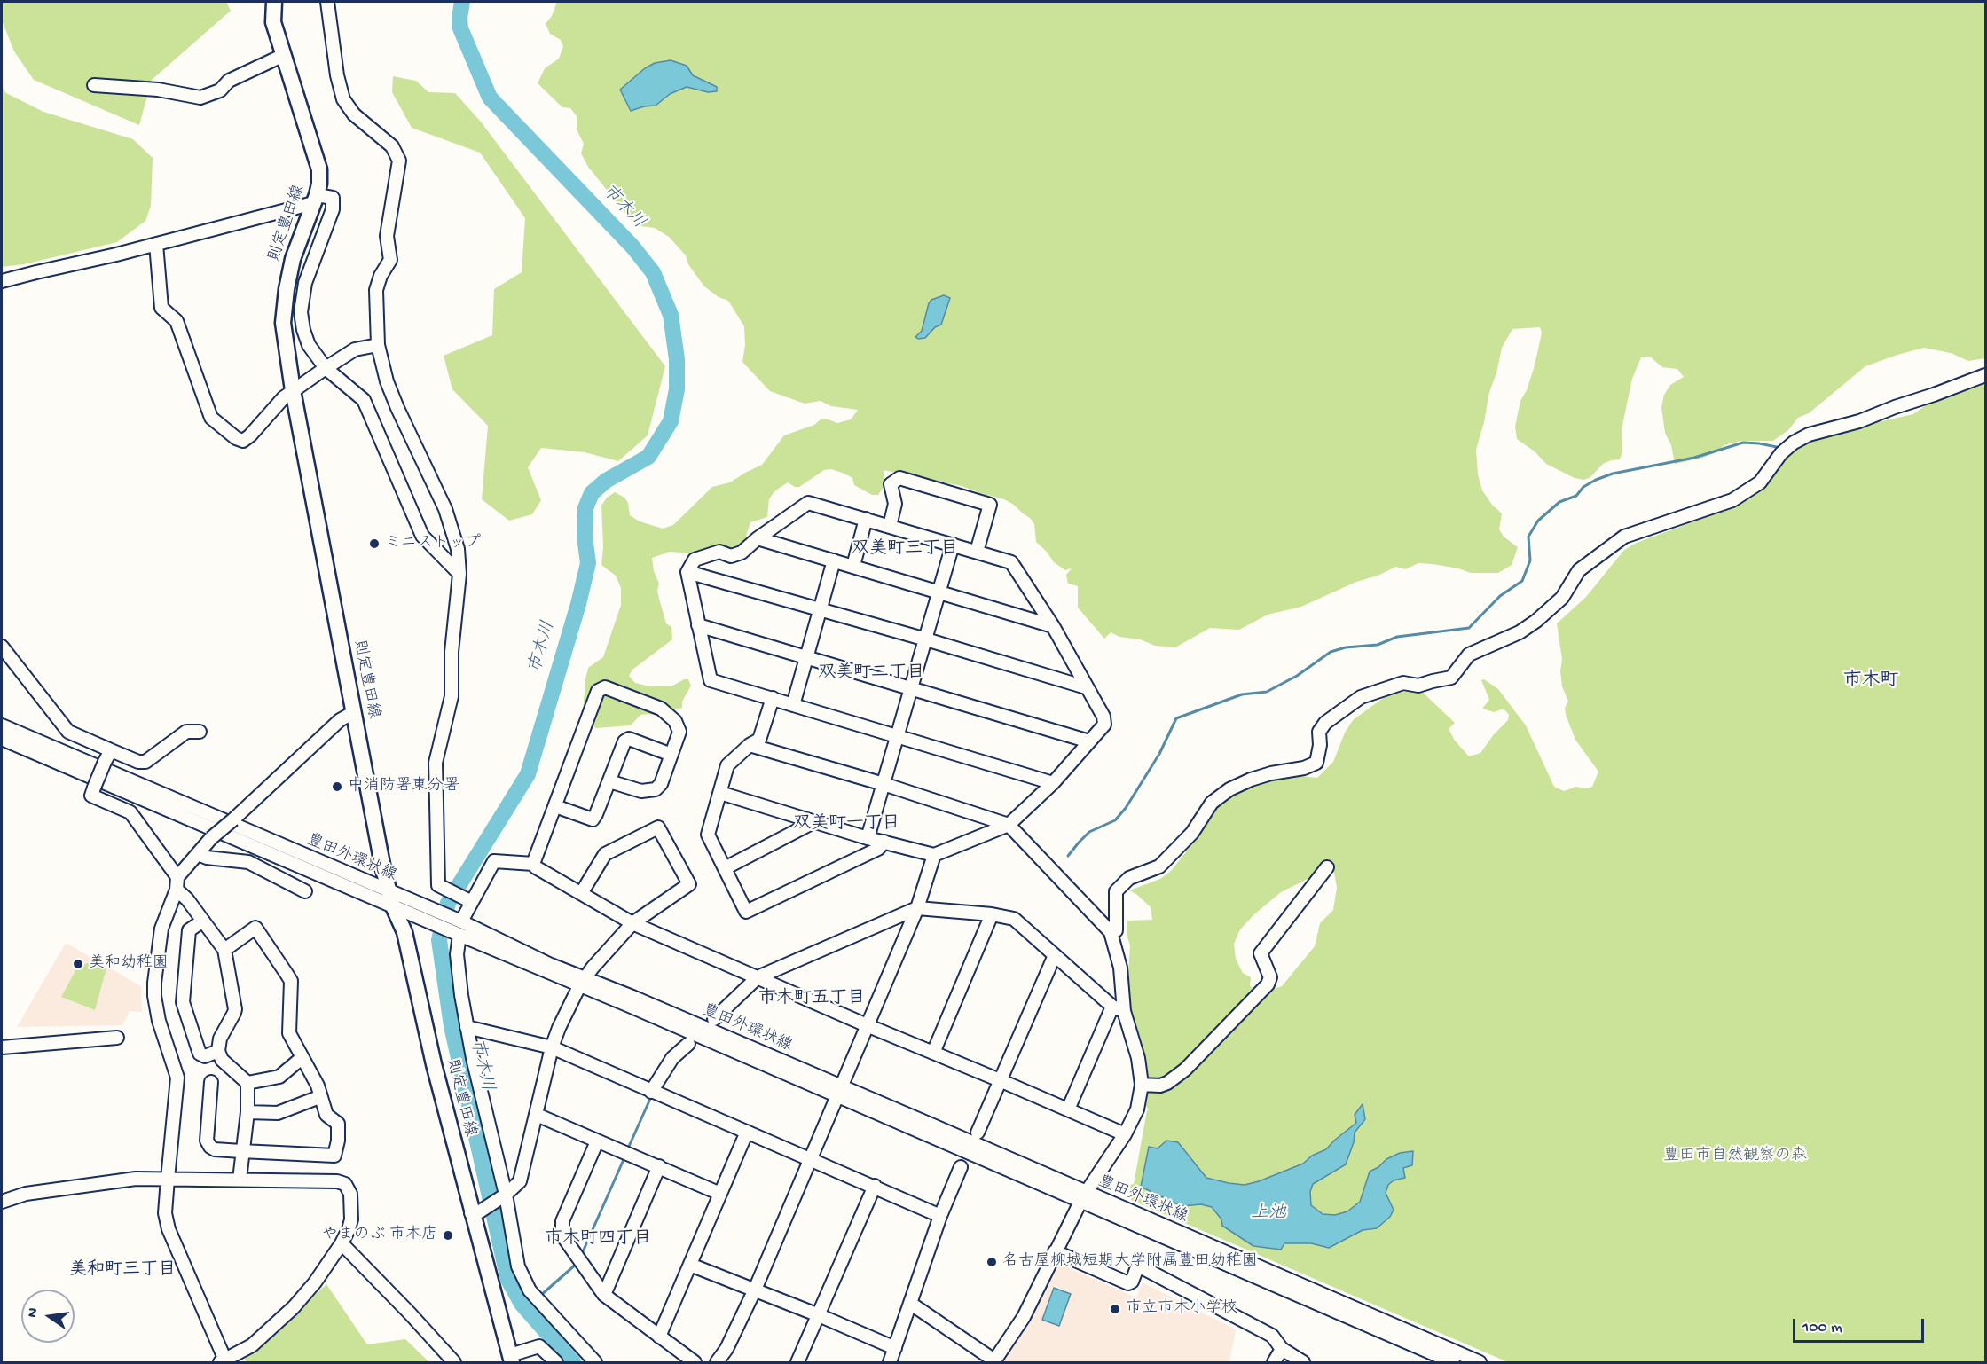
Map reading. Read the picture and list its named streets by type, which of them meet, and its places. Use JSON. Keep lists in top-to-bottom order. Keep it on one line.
{"streets":{"main road":["則定豊田線"],"street":["豊田外環状線"]},"crossings":[["則定豊田線","豊田外環状線"]],"districts":["双美町三丁目","双美町二丁目","市木町","双美町一丁目","市木町五丁目","市木町四丁目","美和町三丁目"],"water":["市木川","上池"],"parks":["豊田市自然観察の森"],"places":["ミニストップ","中消防署東分署","美和幼稚園","やまのぶ 市木店","名古屋柳城短期大学附属豊田幼稚園","市立市木小学校"],"scale_bar":"100 m","north":"left"}
